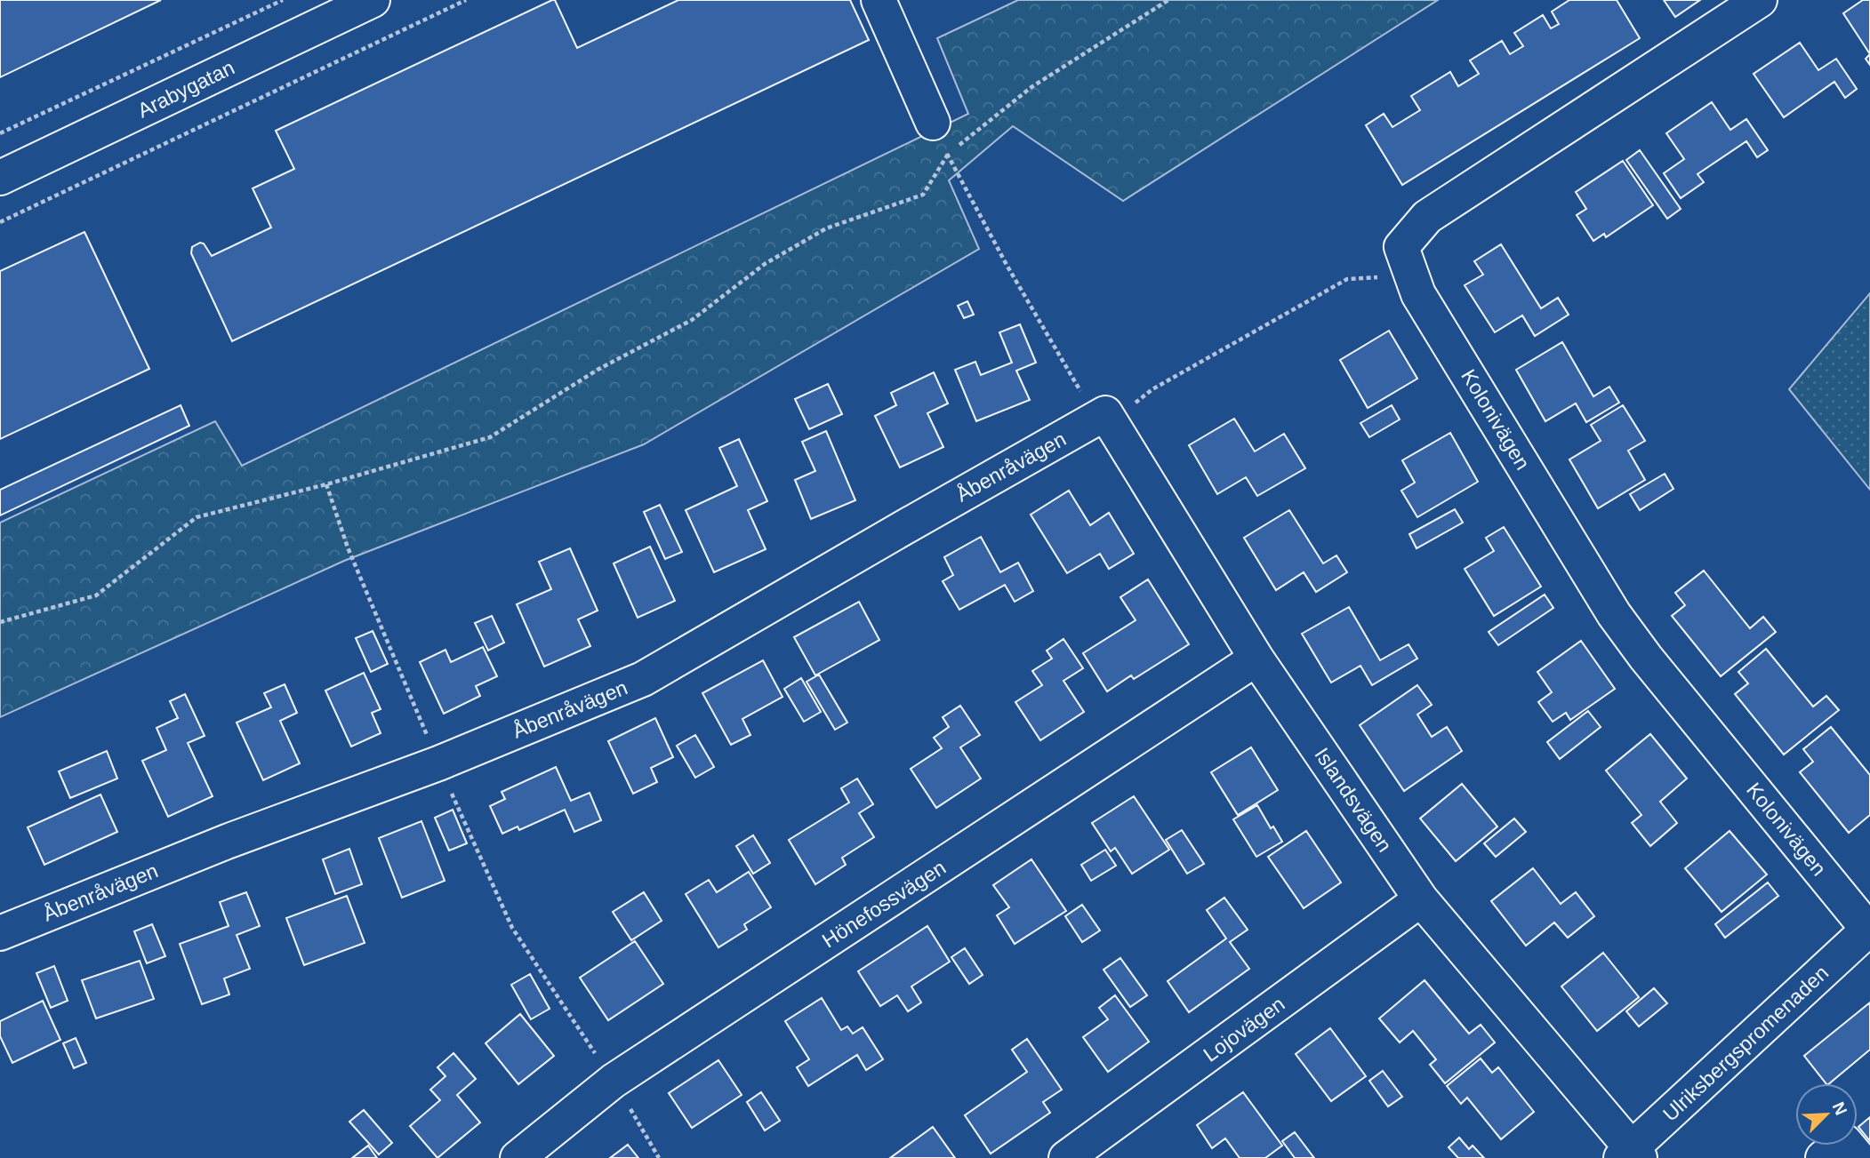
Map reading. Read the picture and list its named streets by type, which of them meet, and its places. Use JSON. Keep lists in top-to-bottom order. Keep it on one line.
{"streets":{"street":["Arabygatan","Kolonivägen","Åbenråvägen","Islandsvägen","Hönefossvägen","Lojovägen","Ulriksbergspromenaden"]},"crossings":[["Kolonivägen","Ulriksbergspromenaden"],["Åbenråvägen","Islandsvägen"],["Islandsvägen","Hönefossvägen"],["Islandsvägen","Lojovägen"],["Islandsvägen","Ulriksbergspromenaden"]],"north":"top right"}
